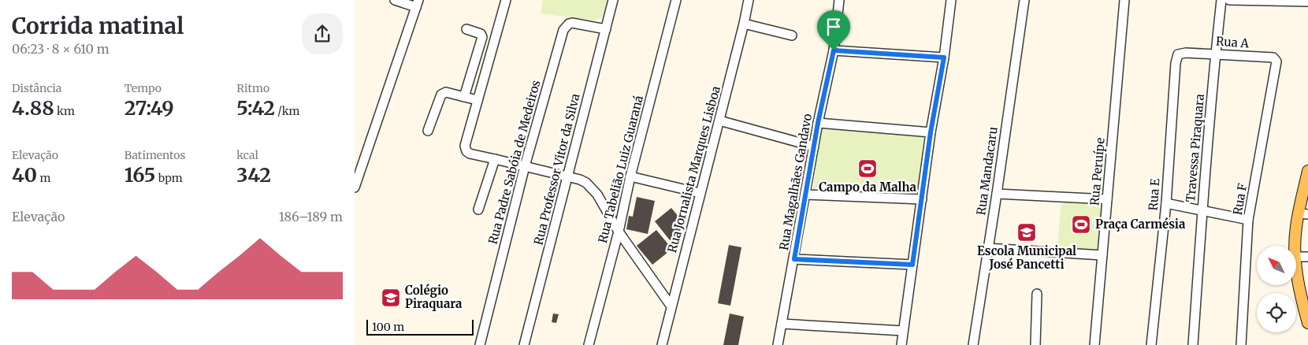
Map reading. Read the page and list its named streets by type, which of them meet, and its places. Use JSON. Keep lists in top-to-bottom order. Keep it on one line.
{"streets":{"street":["Rua A","Travessa Piraquara","Rua Padre Sabóia de Medeiros","Rua Professor Vitor da Silva","Rua Tabelião Luiz Guaraná","Rua Jornalista Marques Lisboa","Rua Mandacaru","Rua Peruípe","Rua Magalhães Gandavo","Rua E","Rua F"]},"crossings":[["Rua A","Travessa Piraquara"],["Rua A","Rua E"],["Rua A","Rua F"],["Rua Padre Sabóia de Medeiros","Rua Professor Vitor da Silva"]],"places":{"sports":["Campo da Malha","Praça Carmésia"],"school or university":["Escola Municipal José Pancetti","Colégio Piraquara"]},"scale_bar":"100 m","north":"top left","page":{"heading":["Corrida matinal","06:23 · 8 × 610 m"],"stats":[["Distância","4.88 km"],["Tempo","27:49"],["Ritmo","5:42 /km"],["Elevação","40 m"],["Batimentos","165 bpm"],["kcal","342"]],"chart":["Elevação","186–189 m"],"scale":"100 m"}}
